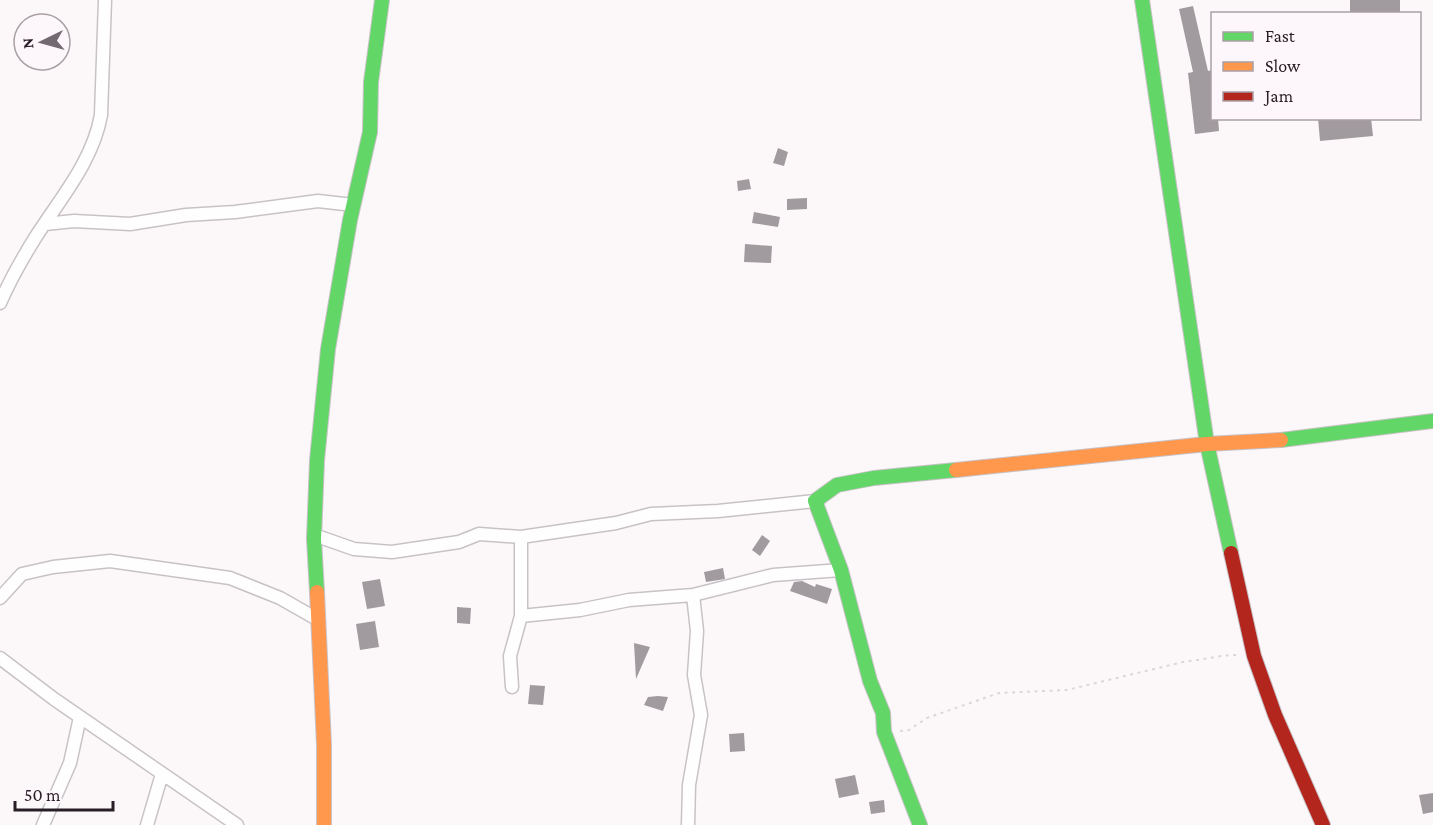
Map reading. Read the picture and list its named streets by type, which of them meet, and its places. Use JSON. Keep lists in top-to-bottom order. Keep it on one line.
{"legend":["Fast","Slow","Jam"],"scale_bar":"50 m","north":"left"}
